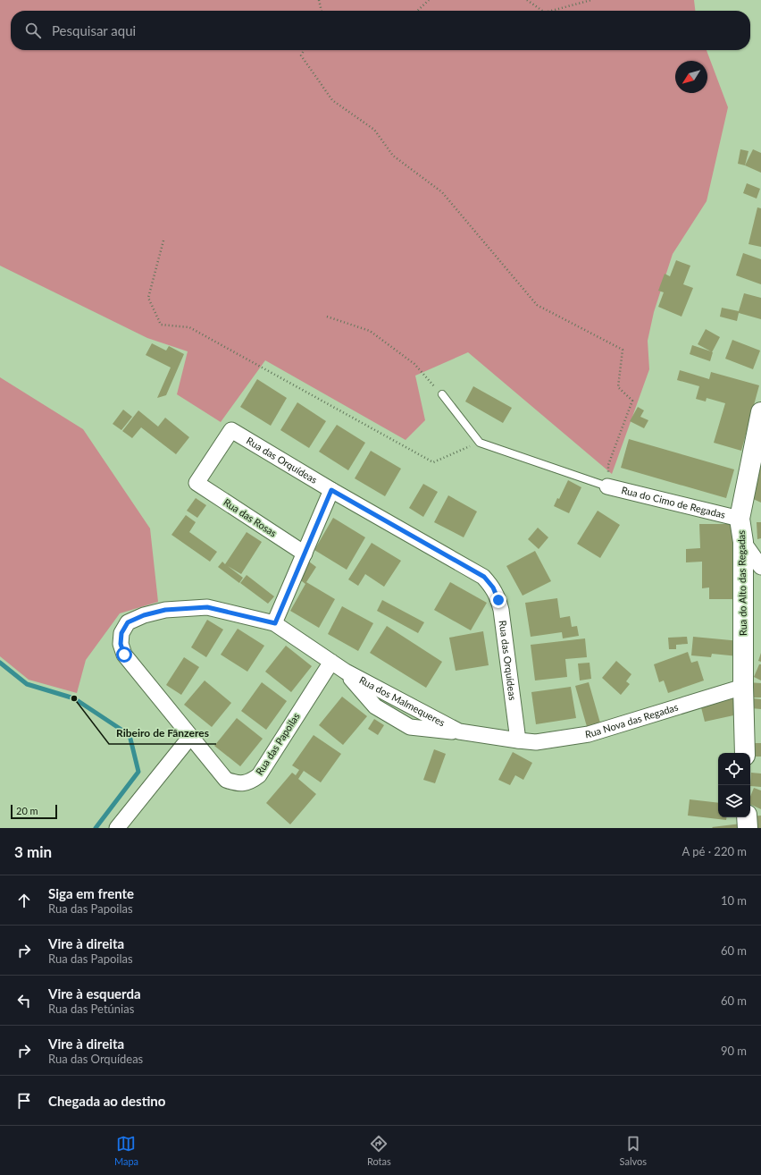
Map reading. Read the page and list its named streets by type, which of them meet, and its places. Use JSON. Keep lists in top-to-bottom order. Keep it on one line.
{"streets":{"street":["Rua das Orquídeas","Rua do Cimo de Regadas","Rua das Rosas","Rua do Alto das Regadas","Rua dos Malmequeres","Rua Nova das Regadas","Rua das Papoilas"]},"crossings":[["Rua das Orquídeas","Rua das Rosas"],["Rua das Orquídeas","Rua dos Malmequeres"],["Rua das Orquídeas","Rua Nova das Regadas"],["Rua do Cimo de Regadas","Rua do Alto das Regadas"],["Rua do Alto das Regadas","Rua Nova das Regadas"],["Rua dos Malmequeres","Rua Nova das Regadas"],["Rua dos Malmequeres","Rua das Papoilas"]],"places":["Ribeiro de Fânzeres"],"scale_bar":"20 m","north":"bottom left","page":{"search":"Pesquisar aqui","scale":"20 m","heading":["3 min","A pé · 220 m"],"list":[["Siga em frente","Rua das Papoilas","10 m"],["Vire à direita","Rua das Papoilas","60 m"],["Vire à esquerda","Rua das Petúnias","60 m"],["Vire à direita","Rua das Orquídeas","90 m"],"Chegada ao destino"],"nav":["Mapa","Rotas","Salvos"]}}
